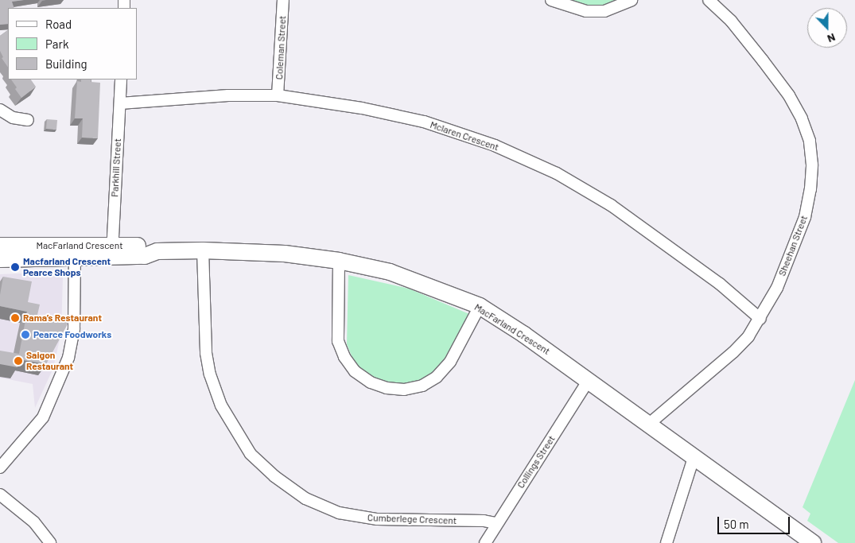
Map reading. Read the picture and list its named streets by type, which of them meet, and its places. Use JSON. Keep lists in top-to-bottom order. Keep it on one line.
{"streets":{"street":["Coleman Street","Mclaren Crescent","Parkhill Street","MacFarland Crescent","Sheehan Street","Collings Street","Cumberlege Crescent"]},"crossings":[["Coleman Street","Mclaren Crescent"],["Mclaren Crescent","Parkhill Street"],["Mclaren Crescent","Sheehan Street"],["Parkhill Street","MacFarland Crescent"],["MacFarland Crescent","Sheehan Street"],["MacFarland Crescent","Collings Street"],["MacFarland Crescent","Cumberlege Crescent"],["Collings Street","Cumberlege Crescent"]],"places":["Macfarland Crescent Pearce Shops","Rama’s Restaurant","Pearce Foodworks","Saigon Restaurant"],"legend":["Road","Park","Building"],"scale_bar":"50 m","north":"bottom"}
